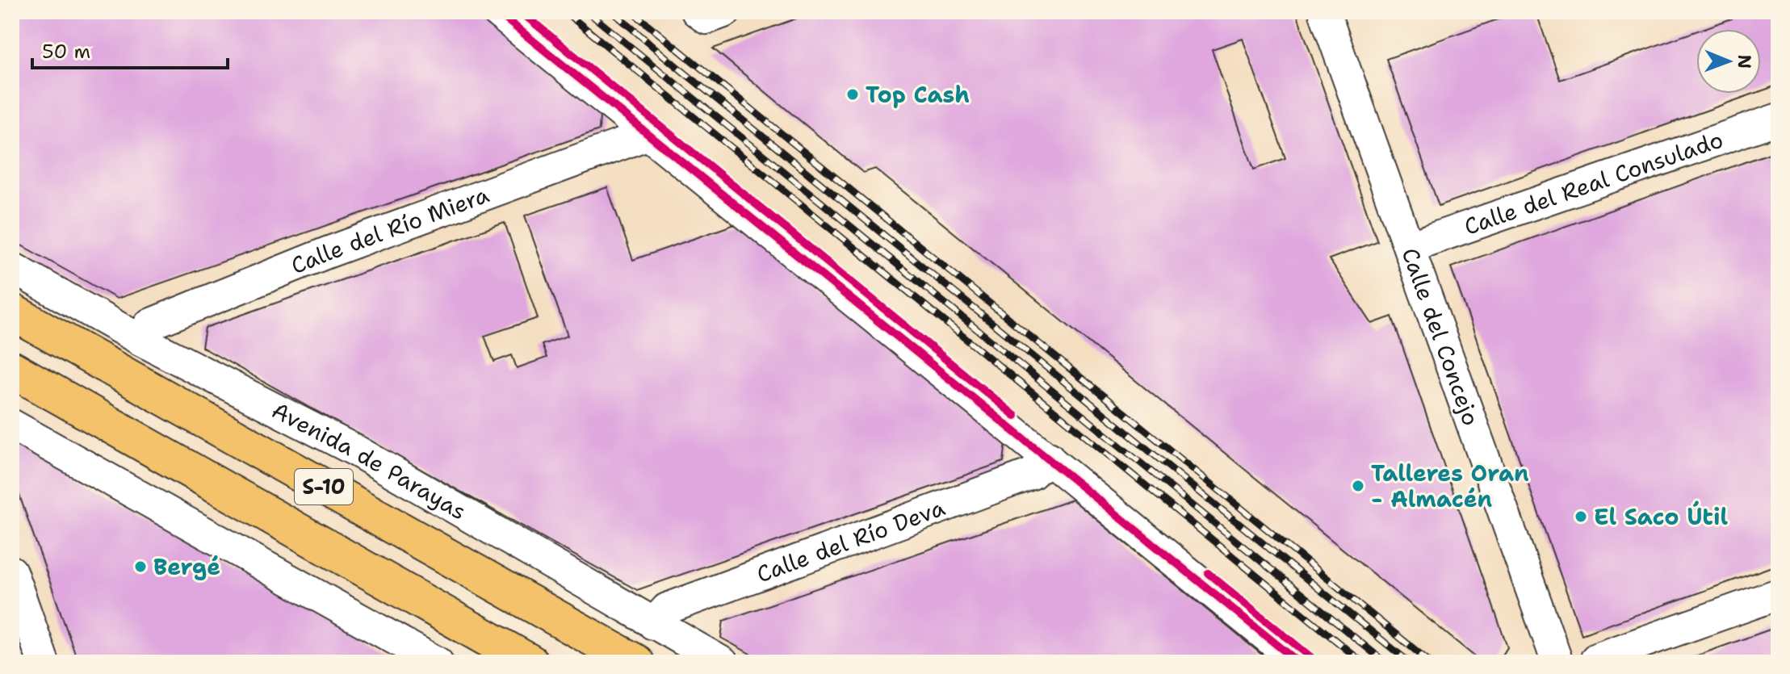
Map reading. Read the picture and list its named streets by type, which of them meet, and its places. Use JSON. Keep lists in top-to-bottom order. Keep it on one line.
{"streets":{"highway":["S-10"],"street":["Calle del Real Consulado","Calle del Río Miera","Calle del Concejo","Avenida de Parayas","Calle del Río Deva"]},"crossings":[["Calle del Real Consulado","Calle del Concejo"],["Calle del Río Miera","Avenida de Parayas"],["Avenida de Parayas","Calle del Río Deva"]],"places":["Top Cash","Talleres Oran - Almacén","El Saco Útil","Bergé"],"scale_bar":"50 m","north":"right"}
